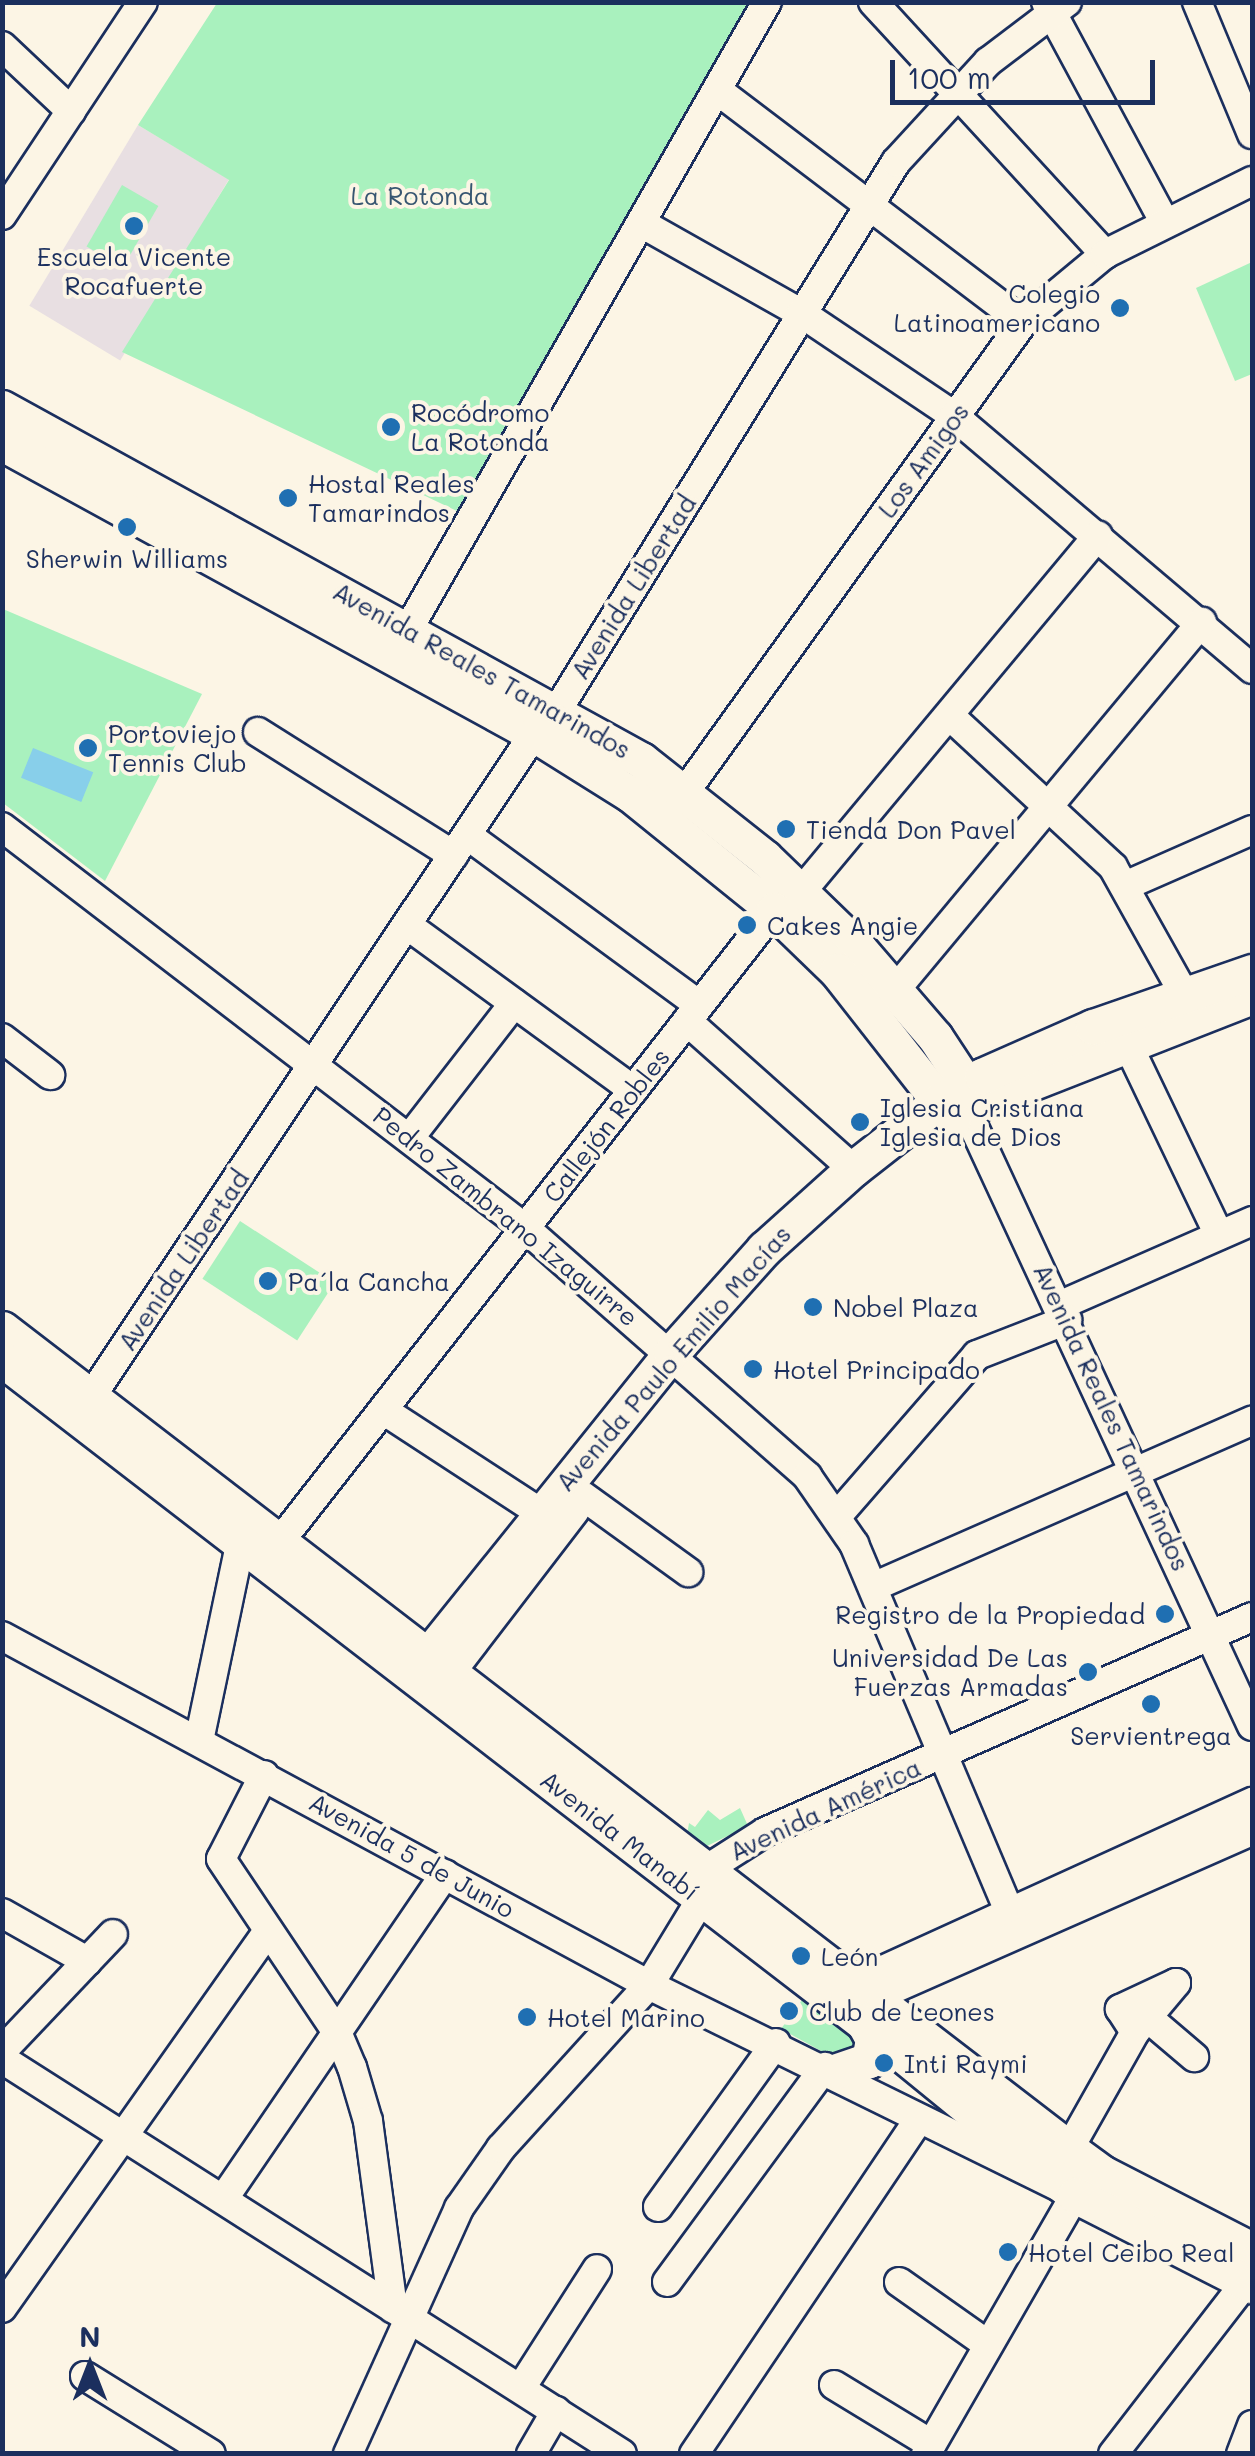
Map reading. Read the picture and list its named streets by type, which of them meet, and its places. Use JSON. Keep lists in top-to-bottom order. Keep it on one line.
{"streets":{"main road":["Avenida Reales Tamarindos","Avenida Paulo Emilio Macías","Avenida Manabí"],"street":["Los Amigos","Avenida Libertad","Callejón Robles","Pedro Zambrano Izaguirre","Avenida América","Avenida 5 de Junio"]},"crossings":[["Los Amigos","Avenida Reales Tamarindos"],["Avenida Libertad","Avenida Reales Tamarindos"],["Avenida Libertad","Pedro Zambrano Izaguirre"],["Avenida Libertad","Avenida Manabí"],["Avenida Reales Tamarindos","Callejón Robles"],["Avenida Reales Tamarindos","Avenida Paulo Emilio Macías"],["Avenida Reales Tamarindos","Avenida América"],["Callejón Robles","Pedro Zambrano Izaguirre"],["Callejón Robles","Avenida Manabí"],["Pedro Zambrano Izaguirre","Avenida Paulo Emilio Macías"],["Pedro Zambrano Izaguirre","Avenida América"],["Avenida Paulo Emilio Macías","Avenida Manabí"],["Avenida América","Avenida Manabí"],["Avenida América","Avenida 5 de Junio"],["Avenida Manabí","Avenida 5 de Junio"]],"parks":["La Rotonda"],"places":["Escuela Vicente Rocafuerte","Colegio Latinoamericano","Rocódromo La Rotonda","Hostal Reales Tamarindos","Sherwin Williams","Portoviejo Tennis Club","Tienda Don Pavel","Cakes Angie","Iglesia Cristiana Iglesia de Dios","Pa´la Cancha","Nobel Plaza","Hotel Principado","Registro de la Propiedad","Universidad De Las Fuerzas Armadas","Servientrega","León","Club de Leones","Hotel Marino","Inti Raymi","Hotel Ceibo Real"],"scale_bar":"100 m","north":"top"}
